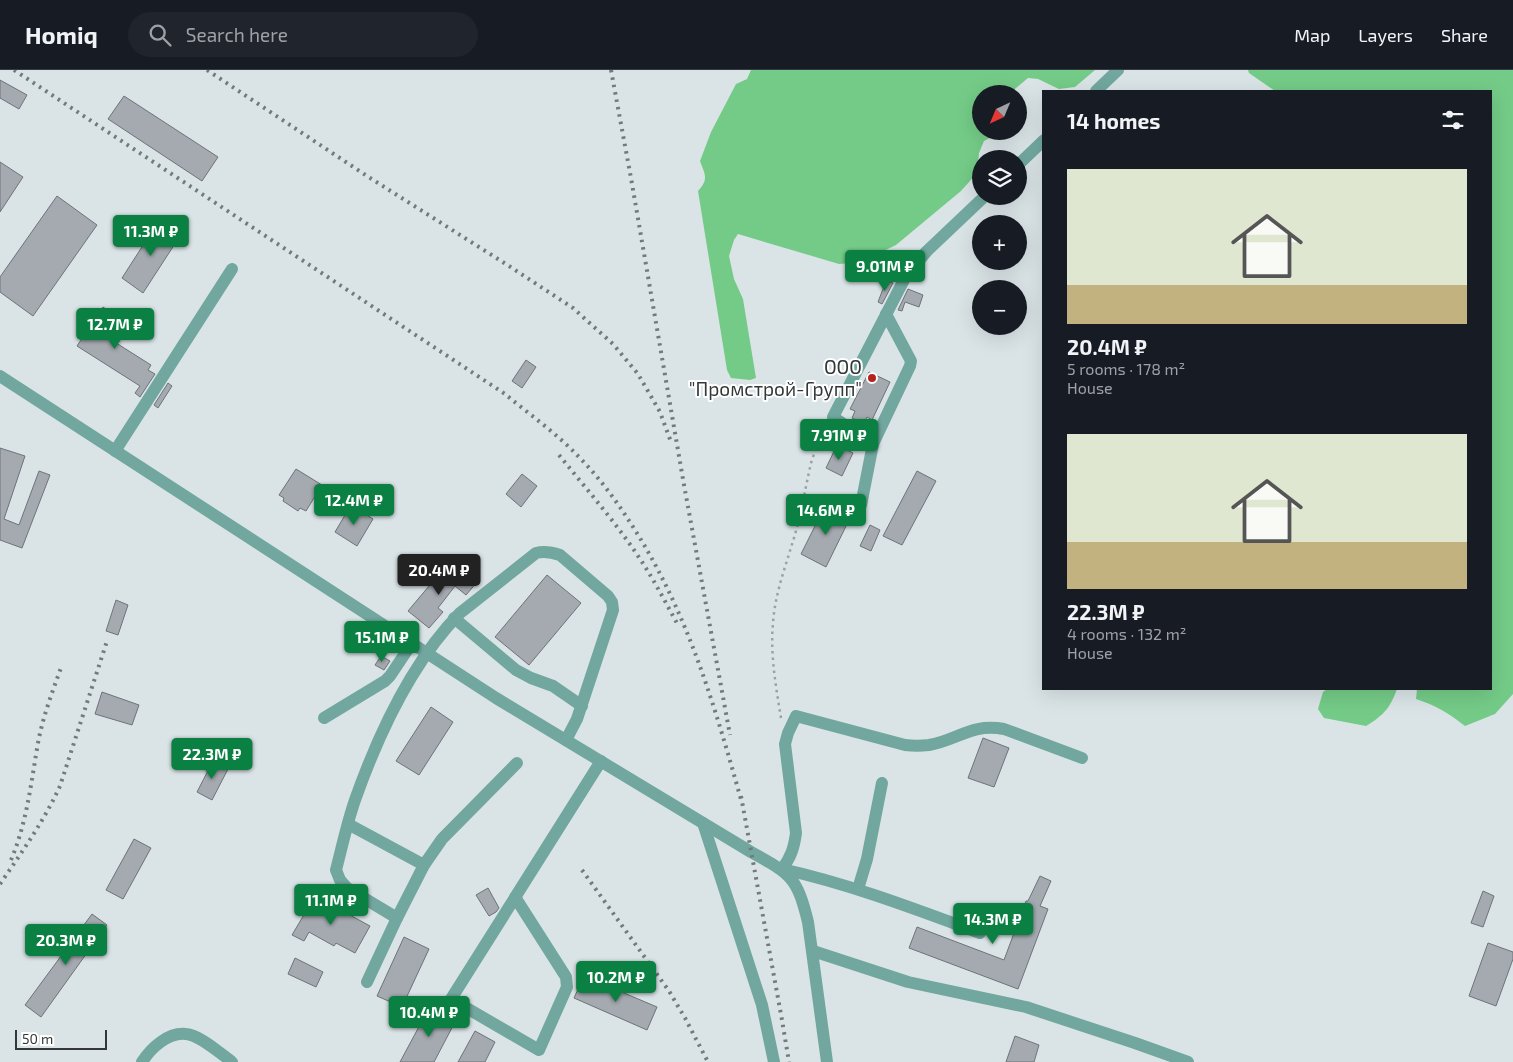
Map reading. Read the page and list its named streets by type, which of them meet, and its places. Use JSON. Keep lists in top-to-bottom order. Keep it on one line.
{"places":["ООО \"Промстрой-Групп\""],"scale_bar":"50 m","north":"bottom left","page":{"header":"Homiq","search":"Search here","nav":["Map","Layers","Share"],"map_buttons":["+","−"],"heading":"14 homes","list":[{"name":"20.4M ₽","note":"5 rooms · 178 m² · House"},{"name":"22.3M ₽","note":"4 rooms · 132 m² · House"}],"price":["11.3M ₽","9.01M ₽","12.7M ₽","7.91M ₽","12.4M ₽","14.6M ₽","20.4M ₽","15.1M ₽","22.3M ₽","11.1M ₽","14.3M ₽","20.3M ₽","10.2M ₽","10.4M ₽"],"scale":"50 m"}}
